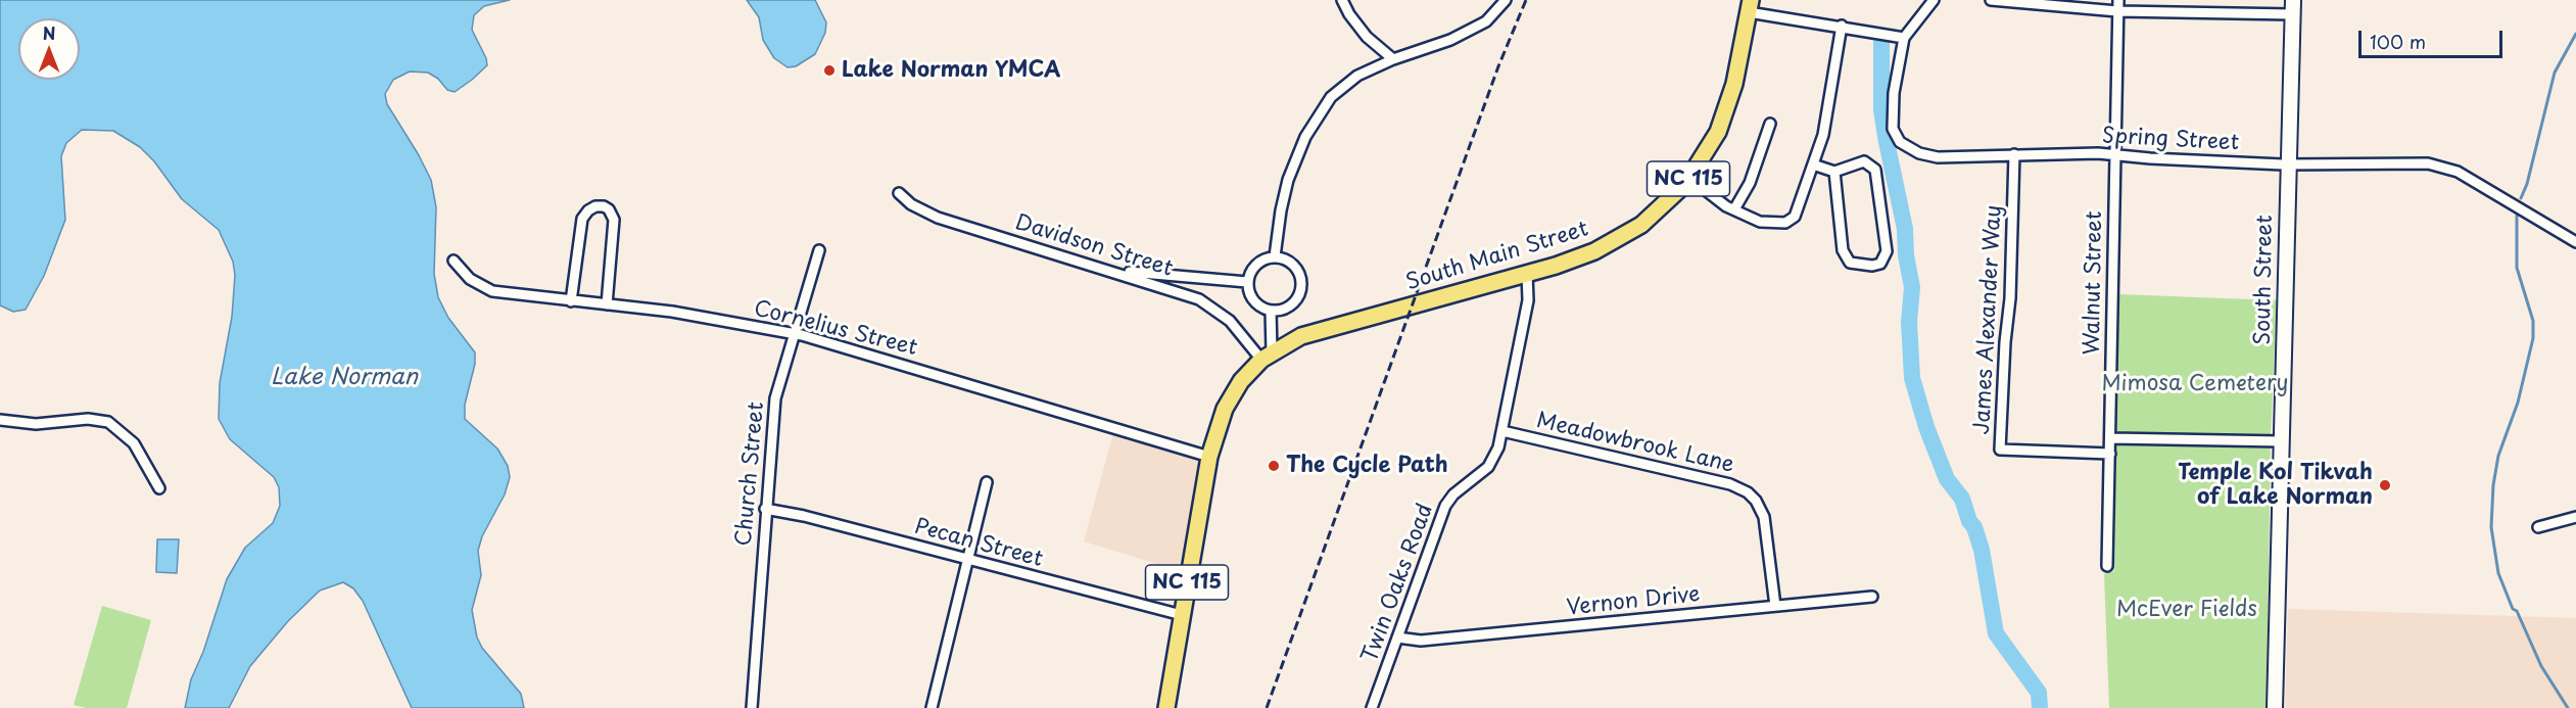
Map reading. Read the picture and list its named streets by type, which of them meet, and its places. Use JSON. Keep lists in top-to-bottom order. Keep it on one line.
{"streets":{"main road":["NC 115","South Main Street"],"street":["Spring Street","Davidson Street","South Street","Walnut Street","James Alexander Way","Cornelius Street","Meadowbrook Lane","Church Street","Pecan Street","Twin Oaks Road","Vernon Drive"]},"crossings":[["Spring Street","South Street"],["Spring Street","Walnut Street"],["Spring Street","James Alexander Way"],["NC 115","Davidson Street"],["NC 115","South Main Street"],["NC 115","Cornelius Street"],["NC 115","Pecan Street"],["Davidson Street","South Main Street"],["South Main Street","Twin Oaks Road"],["Walnut Street","James Alexander Way"],["Cornelius Street","Church Street"],["Meadowbrook Lane","Twin Oaks Road"],["Meadowbrook Lane","Vernon Drive"],["Church Street","Pecan Street"],["Twin Oaks Road","Vernon Drive"]],"water":["Lake Norman"],"parks":["Mimosa Cemetery","McEver Fields"],"places":["Lake Norman YMCA","The Cycle Path","Temple Kol Tikvah of Lake Norman"],"scale_bar":"100 m","north":"top"}
